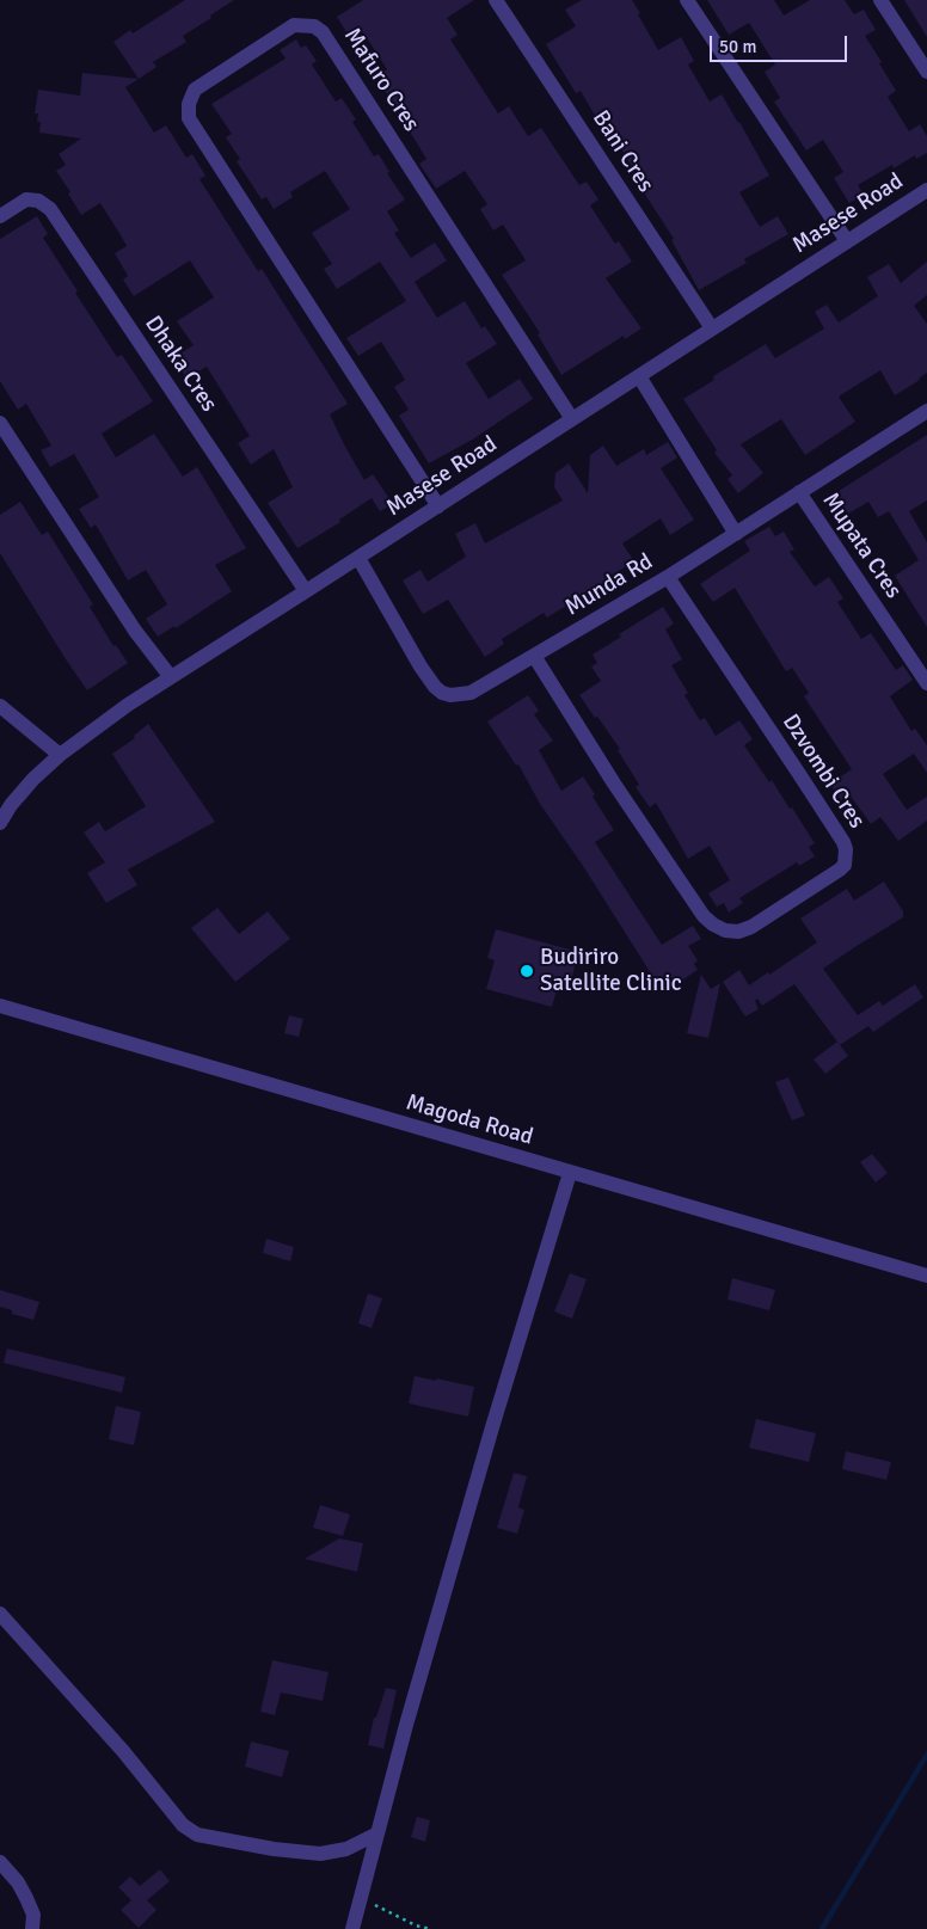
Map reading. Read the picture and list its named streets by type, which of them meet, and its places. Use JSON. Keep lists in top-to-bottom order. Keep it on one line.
{"streets":{"street":["Mafuro Cres","Bani Cres","Masese Road","Dhaka Cres","Mupata Cres","Munda Rd","Dzvombi Cres","Magoda Road"]},"crossings":[["Mafuro Cres","Masese Road"],["Bani Cres","Masese Road"],["Masese Road","Dhaka Cres"],["Masese Road","Munda Rd"],["Mupata Cres","Munda Rd"],["Munda Rd","Dzvombi Cres"]],"places":["Budiriro Satellite Clinic"],"scale_bar":"50 m"}
